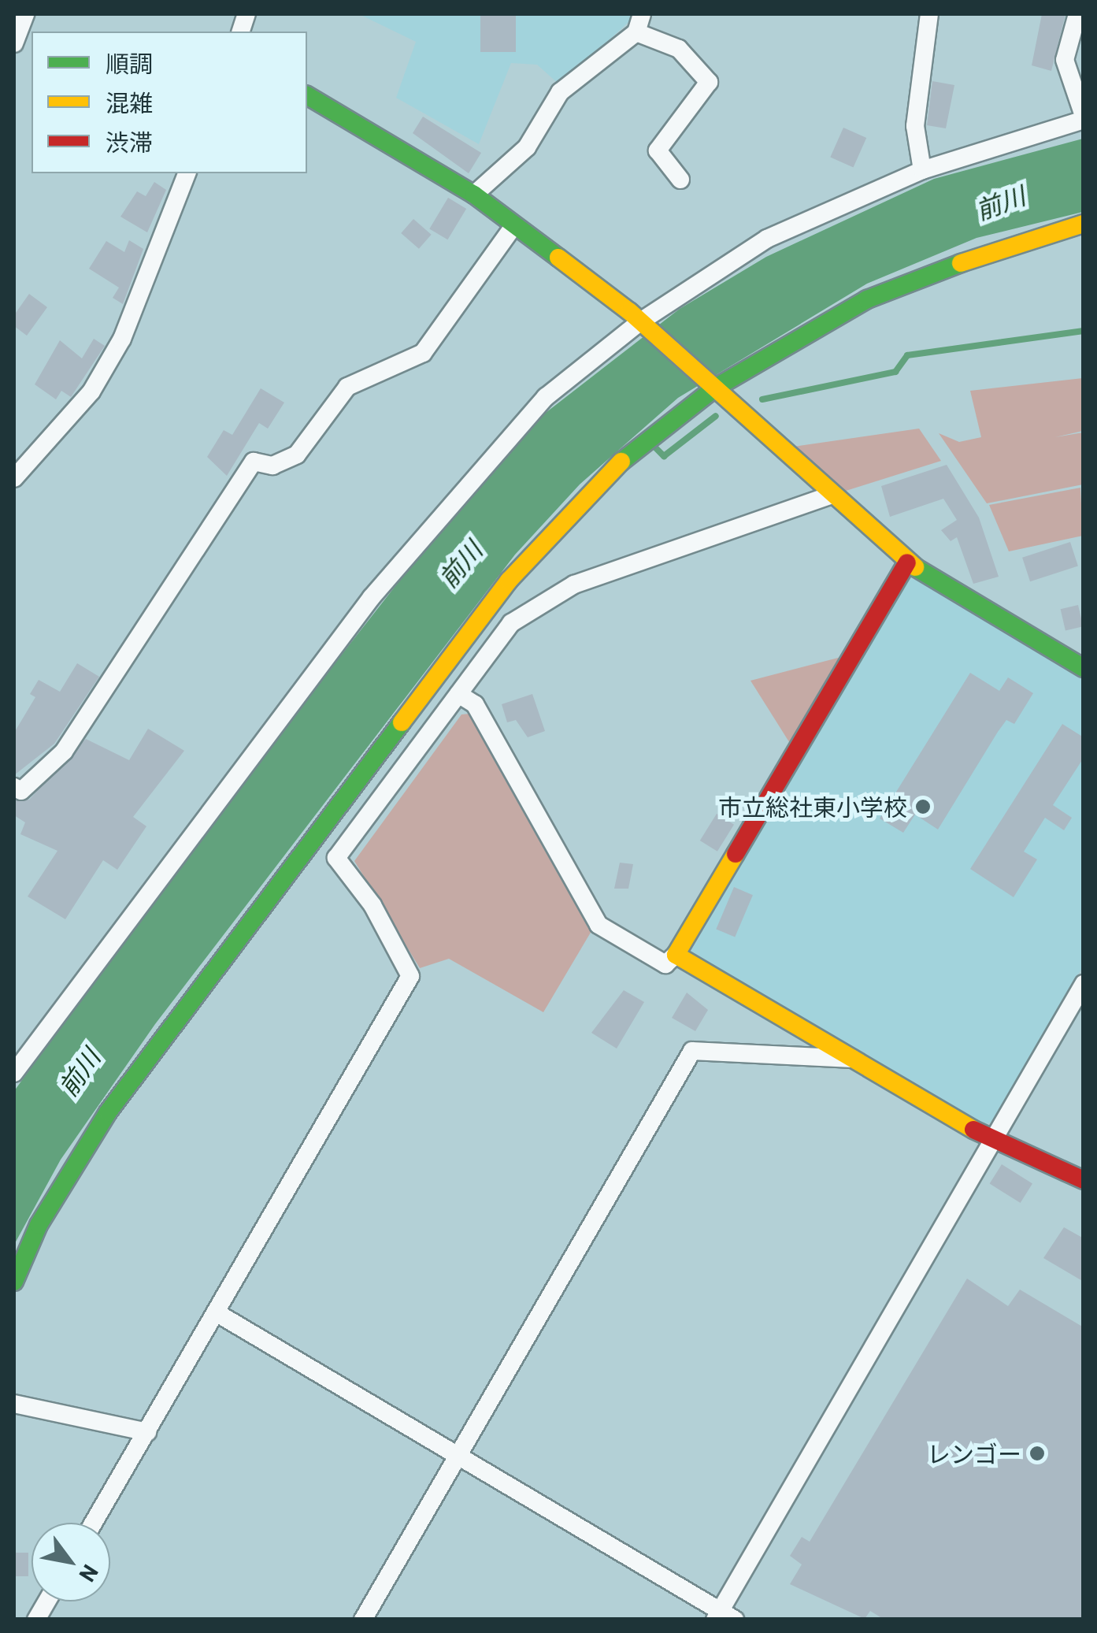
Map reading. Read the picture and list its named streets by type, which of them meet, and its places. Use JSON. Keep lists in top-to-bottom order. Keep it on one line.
{"water":["前川"],"places":["市立総社東小学校","レンゴー"],"legend":["順調","混雑","渋滞"],"north":"bottom right"}
